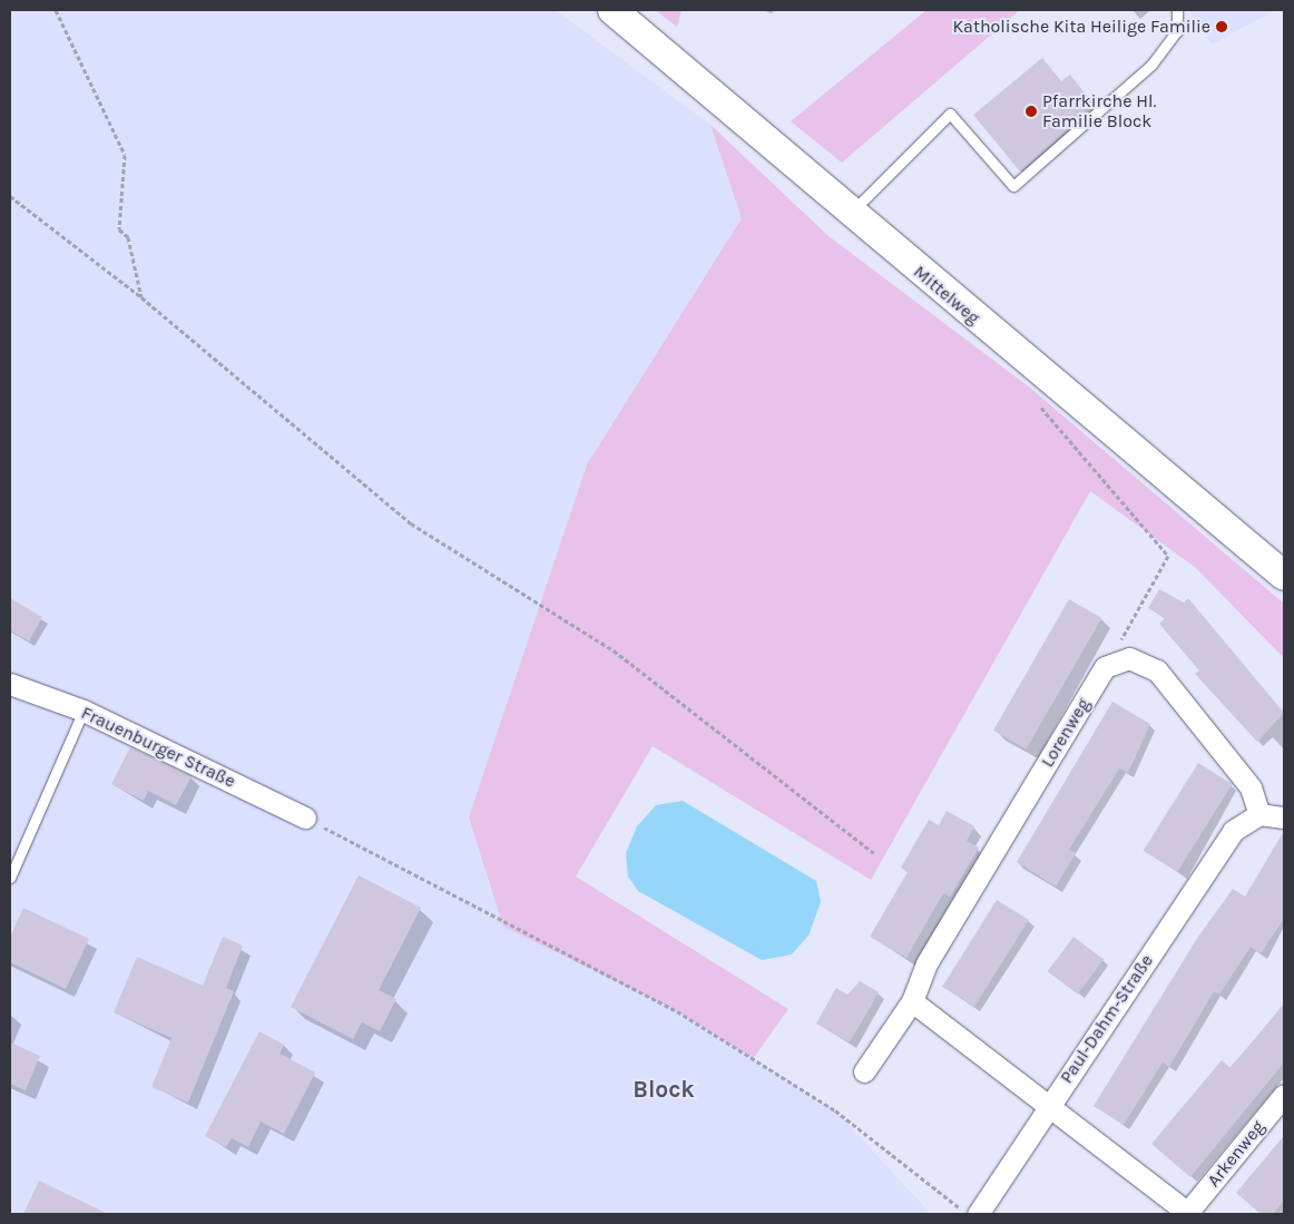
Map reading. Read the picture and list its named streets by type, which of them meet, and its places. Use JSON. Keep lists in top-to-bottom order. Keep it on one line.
{"streets":{"main road":["Mittelweg"],"street":["Lorenweg","Frauenburger Straße","Paul-Dahm-Straße","Arkenweg"]},"districts":["Block"],"places":["Katholische Kita Heilige Familie","Pfarrkirche Hl. Familie Block"]}
